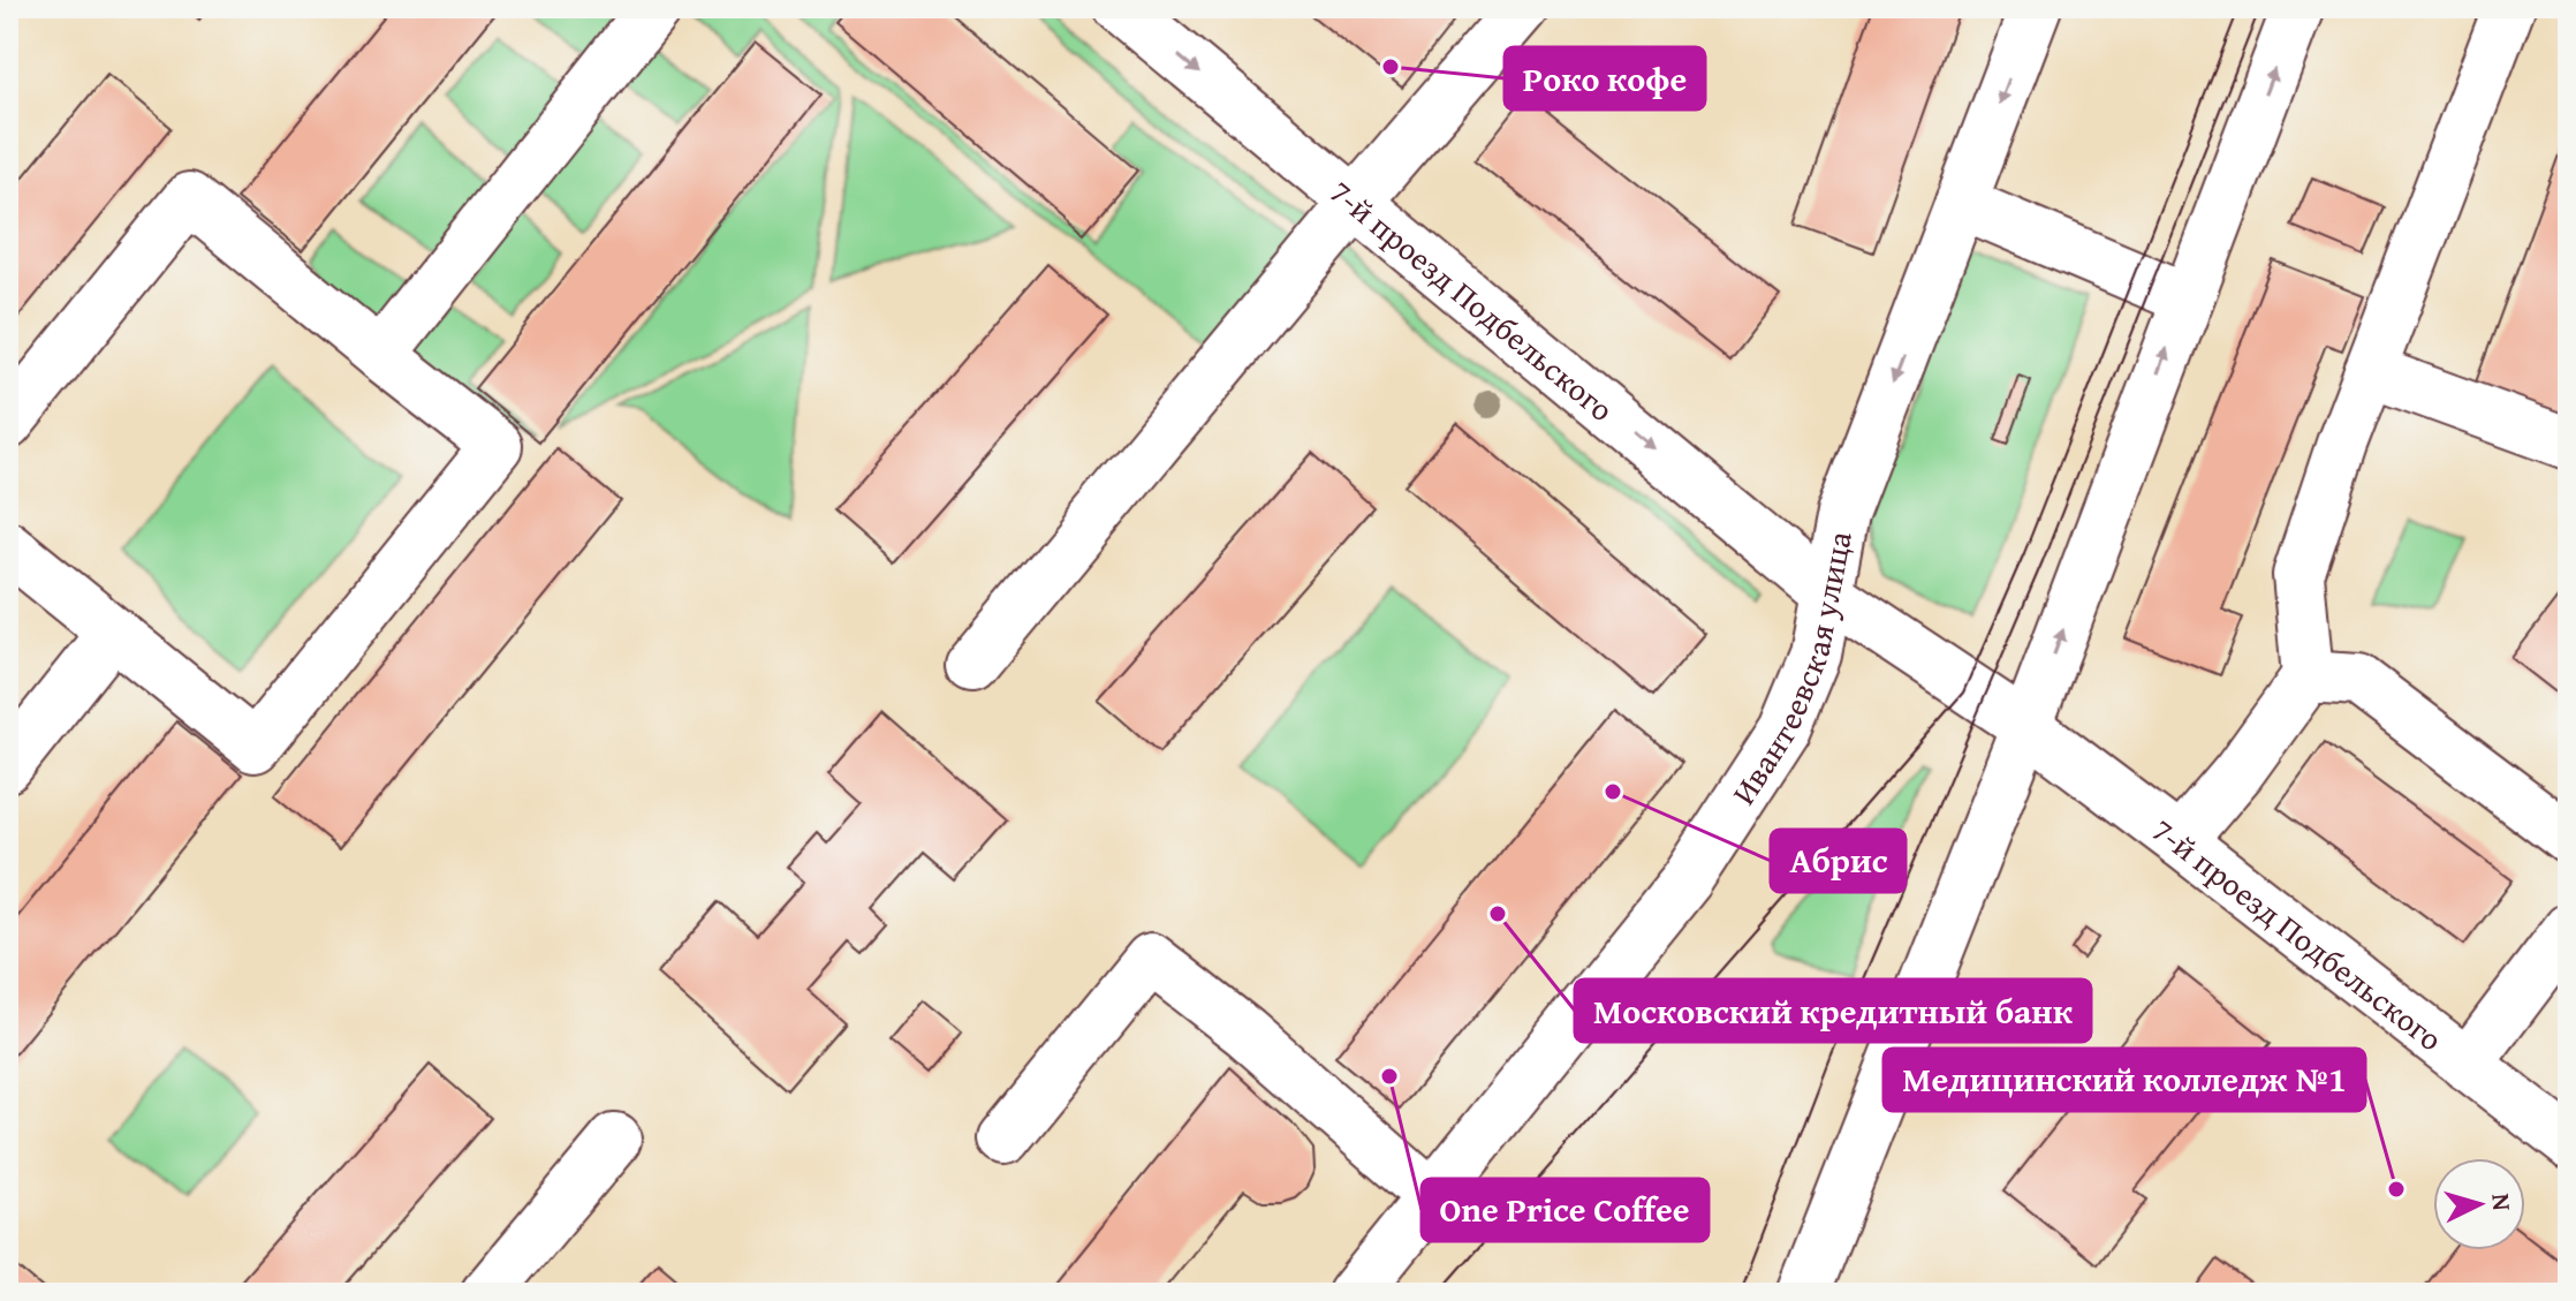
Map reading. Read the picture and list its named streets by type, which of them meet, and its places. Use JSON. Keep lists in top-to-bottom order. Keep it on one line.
{"streets":{"street":["7-й проезд Подбельского","Ивантеевская улица"]},"crossings":[["7-й проезд Подбельского","Ивантеевская улица"]],"one_way":["7-й проезд Подбельского"],"places":["Роко кофе","Абрис","Московский кредитный банк","One Price Coffee","Медицинский колледж №1"],"north":"right"}
